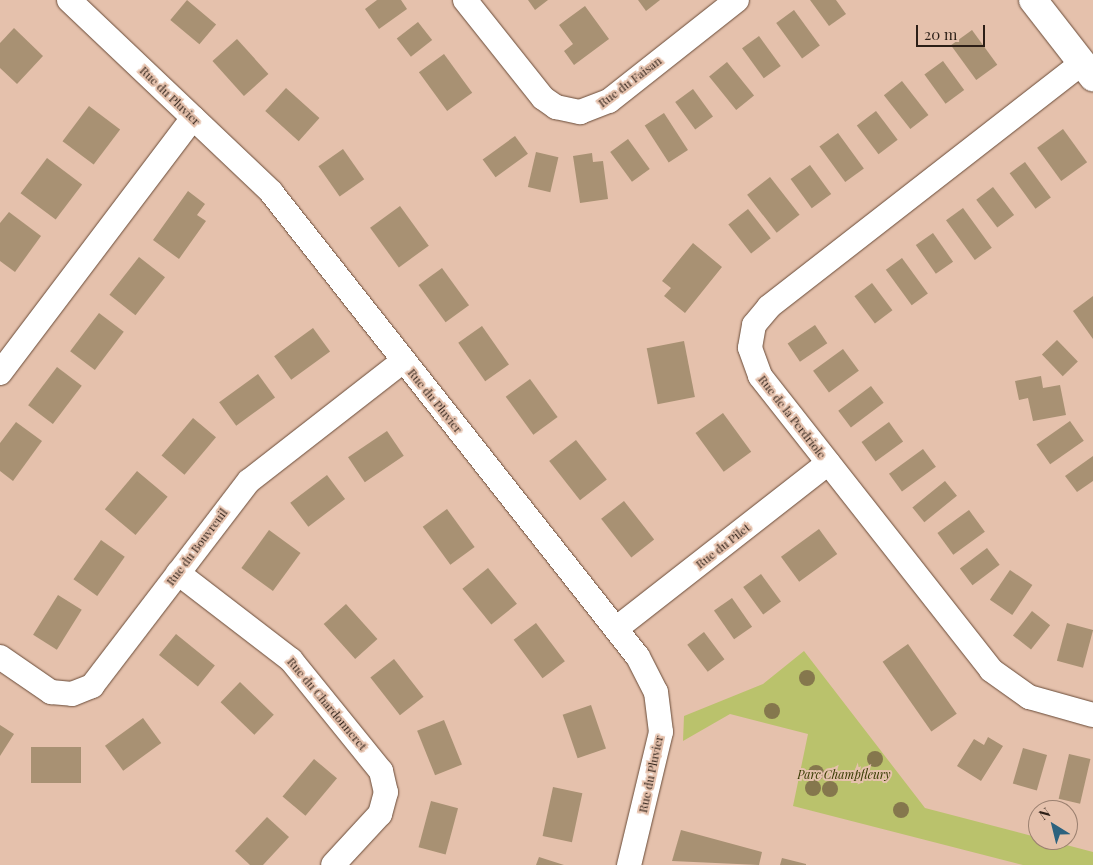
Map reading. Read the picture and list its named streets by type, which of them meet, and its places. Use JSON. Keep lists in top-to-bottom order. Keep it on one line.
{"streets":{"street":["Rue du Faisan","Rue du Pluvier","Rue de la Perdriole","Rue du Pilet","Rue du Bouvreuil","Rue du Chardonneret"]},"crossings":[["Rue du Pluvier","Rue du Pilet"],["Rue du Pluvier","Rue du Bouvreuil"],["Rue de la Perdriole","Rue du Pilet"],["Rue du Bouvreuil","Rue du Chardonneret"]],"parks":["Parc Champfleury"],"scale_bar":"20 m","north":"top left"}
